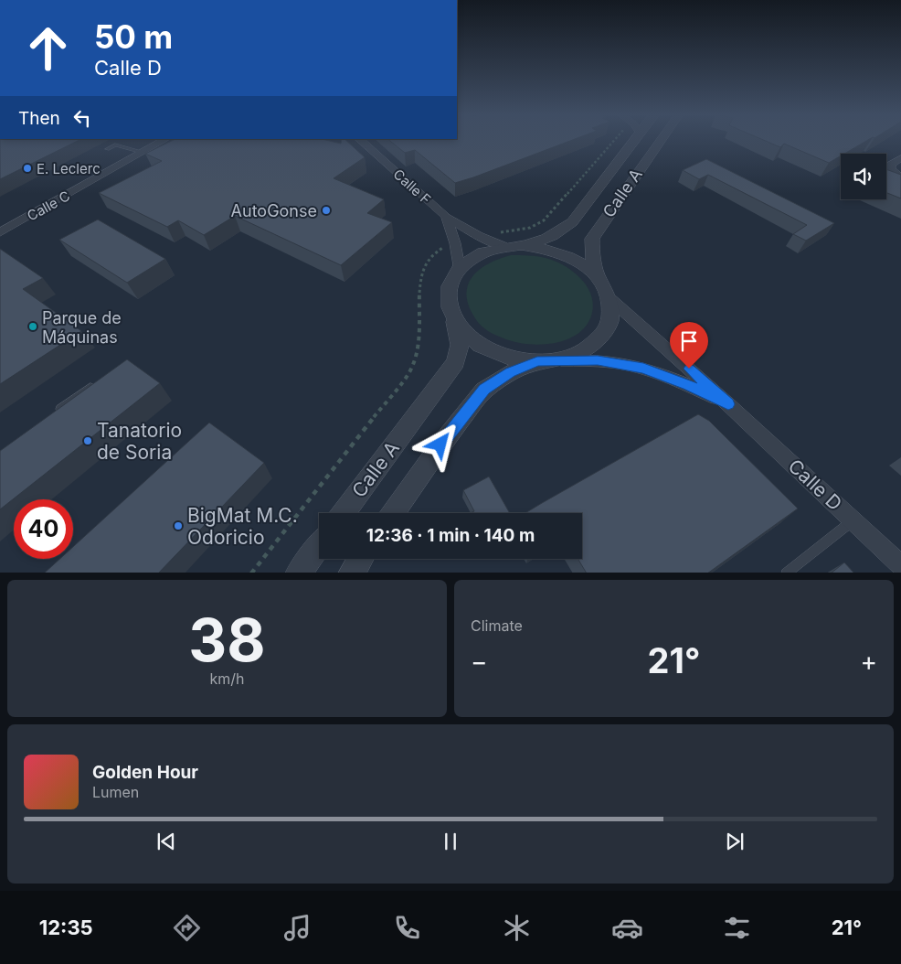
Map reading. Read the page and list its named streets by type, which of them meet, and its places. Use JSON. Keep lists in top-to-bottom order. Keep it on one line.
{"streets":{"street":["Calle F","Calle A","Calle C","Calle D"]},"crossings":[["Calle F","Calle A"],["Calle F","Calle D"],["Calle A","Calle D"]],"places":["E. Leclerc","AutoGonse","Parque de Máquinas","Tanatorio de Soria","BigMat M.C. Odoricio"],"page":{"turn":["50 m","Calle D"],"then":"Then","limit":"40","trip":"12:36 · 1 min · 140 m","tile":[["38","km/h"],"Climate"],"heat":["−","21°","+"],"song":["Golden Hour","Lumen"],"tabs":["12:35","21°"]}}
